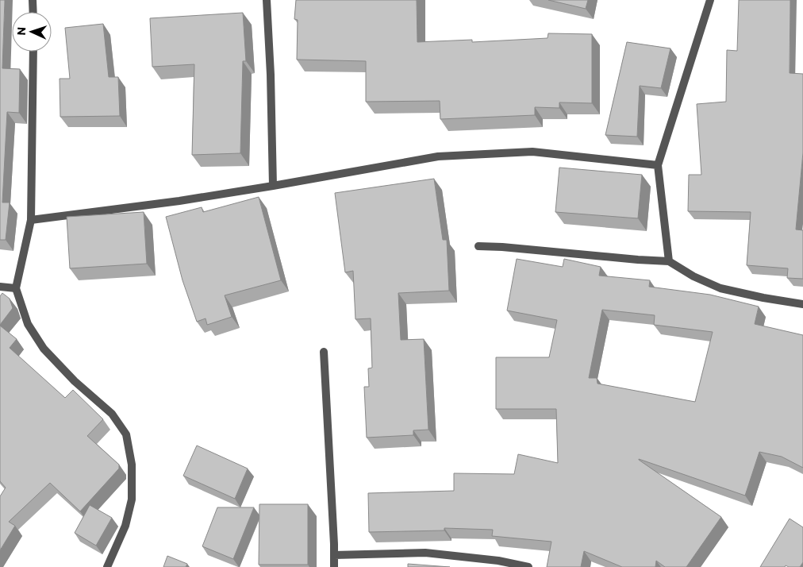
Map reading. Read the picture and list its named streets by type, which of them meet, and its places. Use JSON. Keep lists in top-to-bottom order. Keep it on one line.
{"north":"left"}
